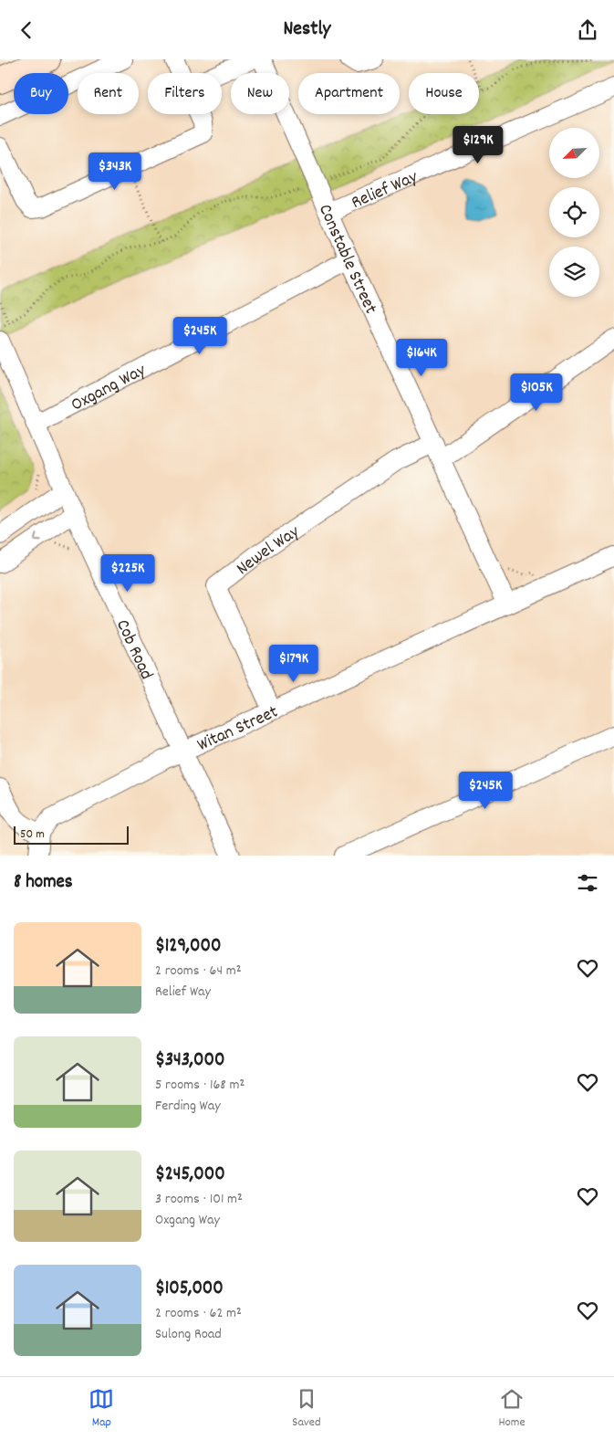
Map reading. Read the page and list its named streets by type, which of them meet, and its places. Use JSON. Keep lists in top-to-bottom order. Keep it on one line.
{"streets":{"street":["Relief Way","Constable Street","Oxgang Way","Newel Way","Cob Road","Witan Street"]},"crossings":[["Relief Way","Constable Street"],["Constable Street","Oxgang Way"],["Constable Street","Newel Way"],["Constable Street","Witan Street"],["Oxgang Way","Cob Road"],["Newel Way","Witan Street"],["Cob Road","Witan Street"]],"scale_bar":"50 m","north":"bottom left","page":{"header":"Nestly","chip":["Buy","Rent","Filters","New","Apartment","House"],"price":["$129K","$343K","$245K","$164K","$105K","$225K","$179K","$245K"],"scale":"50 m","heading":"8 homes","list":[{"name":"$129,000","note":"2 rooms · 64 m² · Relief Way"},{"name":"$343,000","note":"5 rooms · 168 m² · Ferding Way"},{"name":"$245,000","note":"3 rooms · 101 m² · Oxgang Way"},{"name":"$105,000","note":"2 rooms · 62 m² · Sulong Road"}],"tabs":["Map","Saved","Home"]}}
